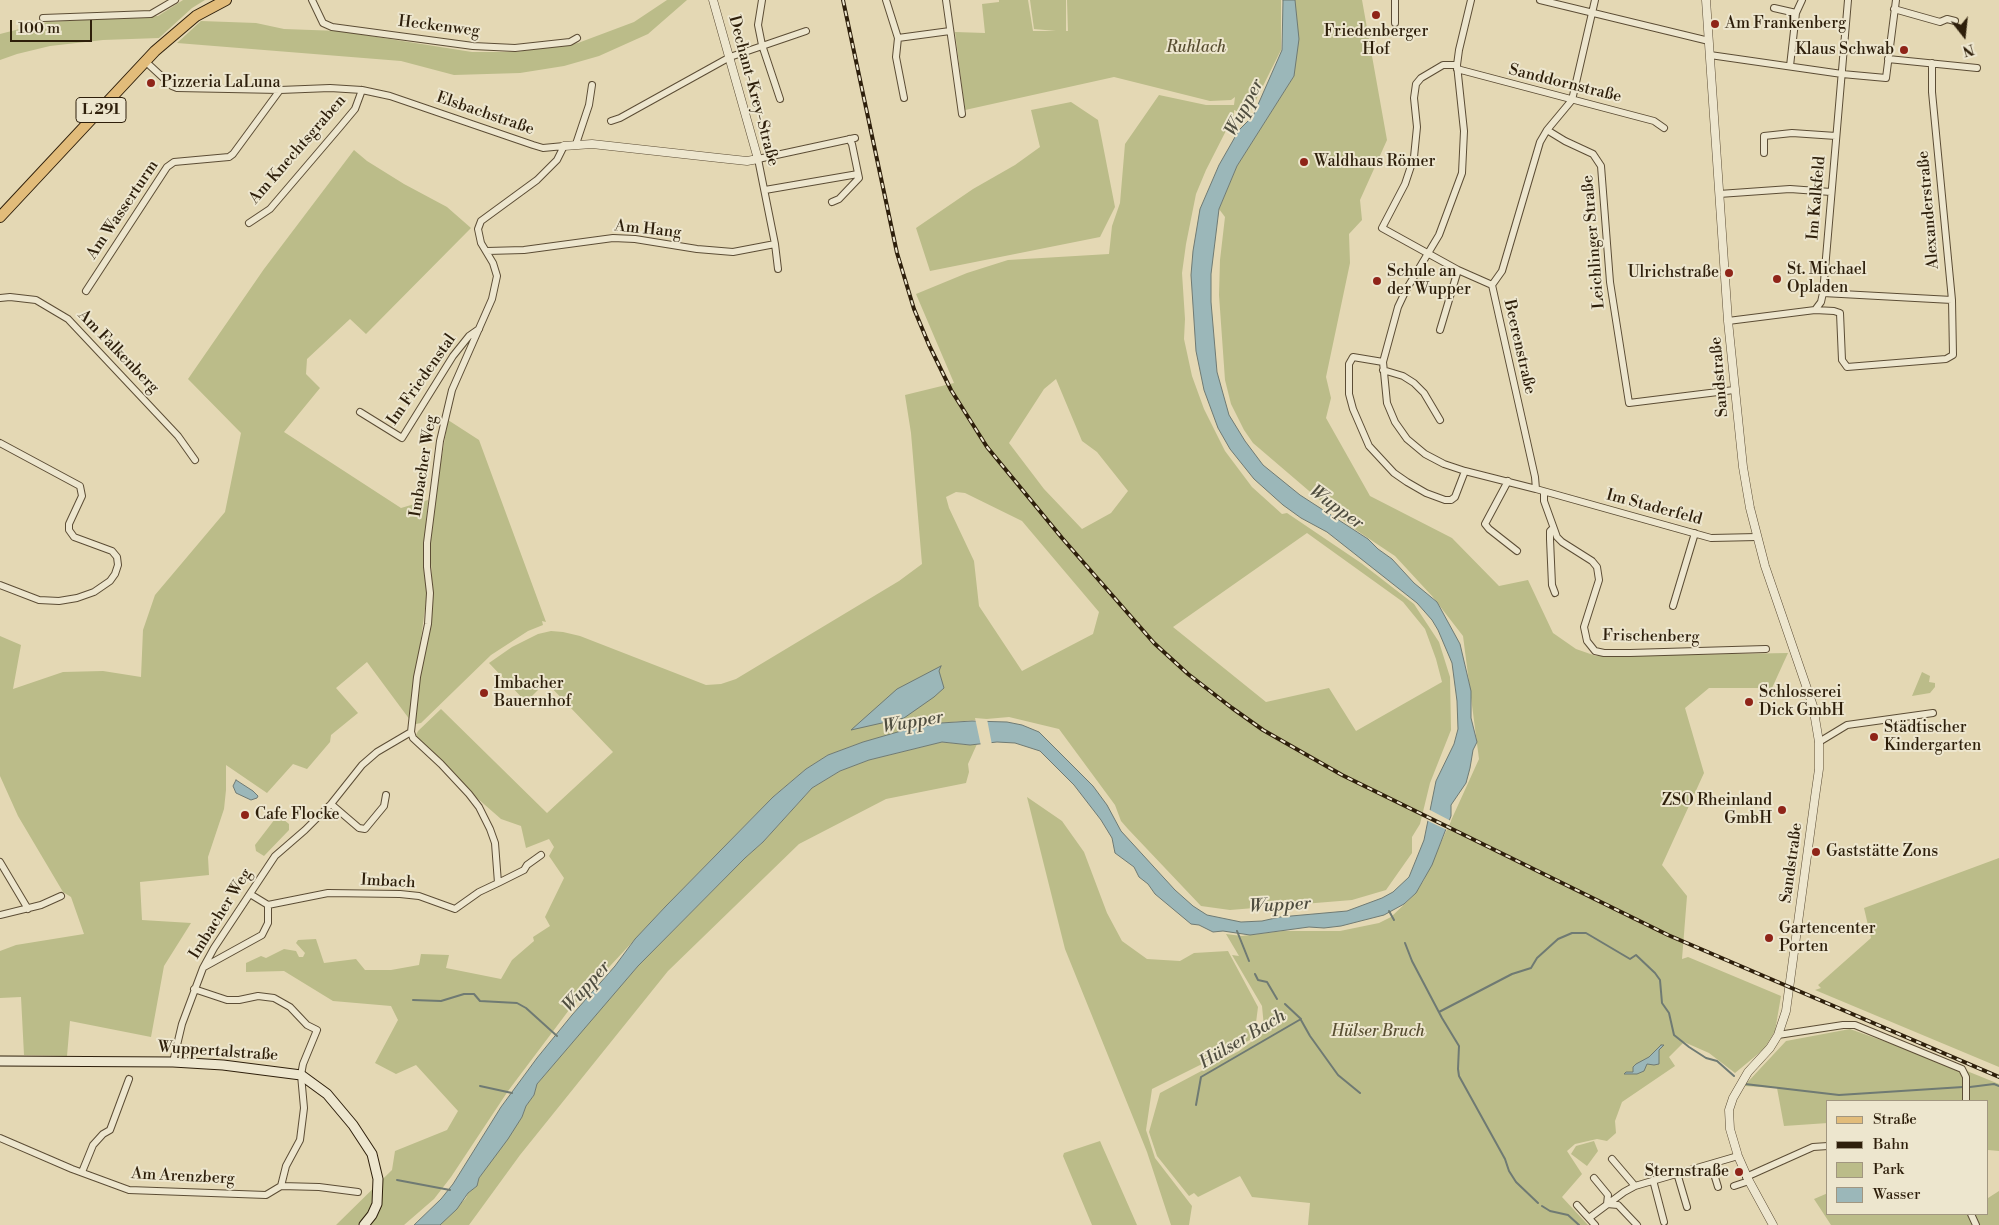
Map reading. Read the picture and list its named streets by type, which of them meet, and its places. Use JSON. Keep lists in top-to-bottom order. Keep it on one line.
{"streets":{"main road":["L 291","Wuppertalstraße"],"street":["Heckenweg","Sanddornstraße","Dechant-Krey-Straße","Elsbachstraße","Am Knechtsgraben","Im Kalkfeld","Am Wasserturm","Alexanderstraße","Am Hang","Leichlinger Straße","Beerenstraße","Am Falkenberg","Sandstraße","Im Friedenstal","Imbacher Weg","Im Staderfeld","Frischenberg","Imbach","Am Arenzberg"]},"crossings":[["Sanddornstraße","Im Staderfeld"],["Dechant-Krey-Straße","Elsbachstraße"],["Dechant-Krey-Straße","Am Hang"],["L 291","Elsbachstraße"],["Elsbachstraße","Am Knechtsgraben"],["Elsbachstraße","Am Wasserturm"],["Elsbachstraße","Imbacher Weg"],["Am Hang","Imbacher Weg"],["Leichlinger Straße","Beerenstraße"],["Leichlinger Straße","Sandstraße"],["Beerenstraße","Im Staderfeld"],["Sandstraße","Im Staderfeld"],["Im Friedenstal","Imbacher Weg"],["Imbacher Weg","Wuppertalstraße"],["Im Staderfeld","Frischenberg"]],"water":["Wupper","Hülser Bach"],"parks":["Ruhlach","Hülser Bruch"],"places":["Friedenberger Hof","Am Frankenberg","Klaus Schwab","Pizzeria LaLuna","Waldhaus Römer","Ulrichstraße","St. Michael Opladen","Schule an der Wupper","Imbacher Bauernhof","Schlosserei Dick GmbH","Städtischer Kindergarten","ZSO Rheinland GmbH","Cafe Flocke","Gaststätte Zons","Gartencenter Porten","Sternstraße"],"legend":["Straße","Bahn","Park","Wasser"],"scale_bar":"100 m","north":"bottom"}
